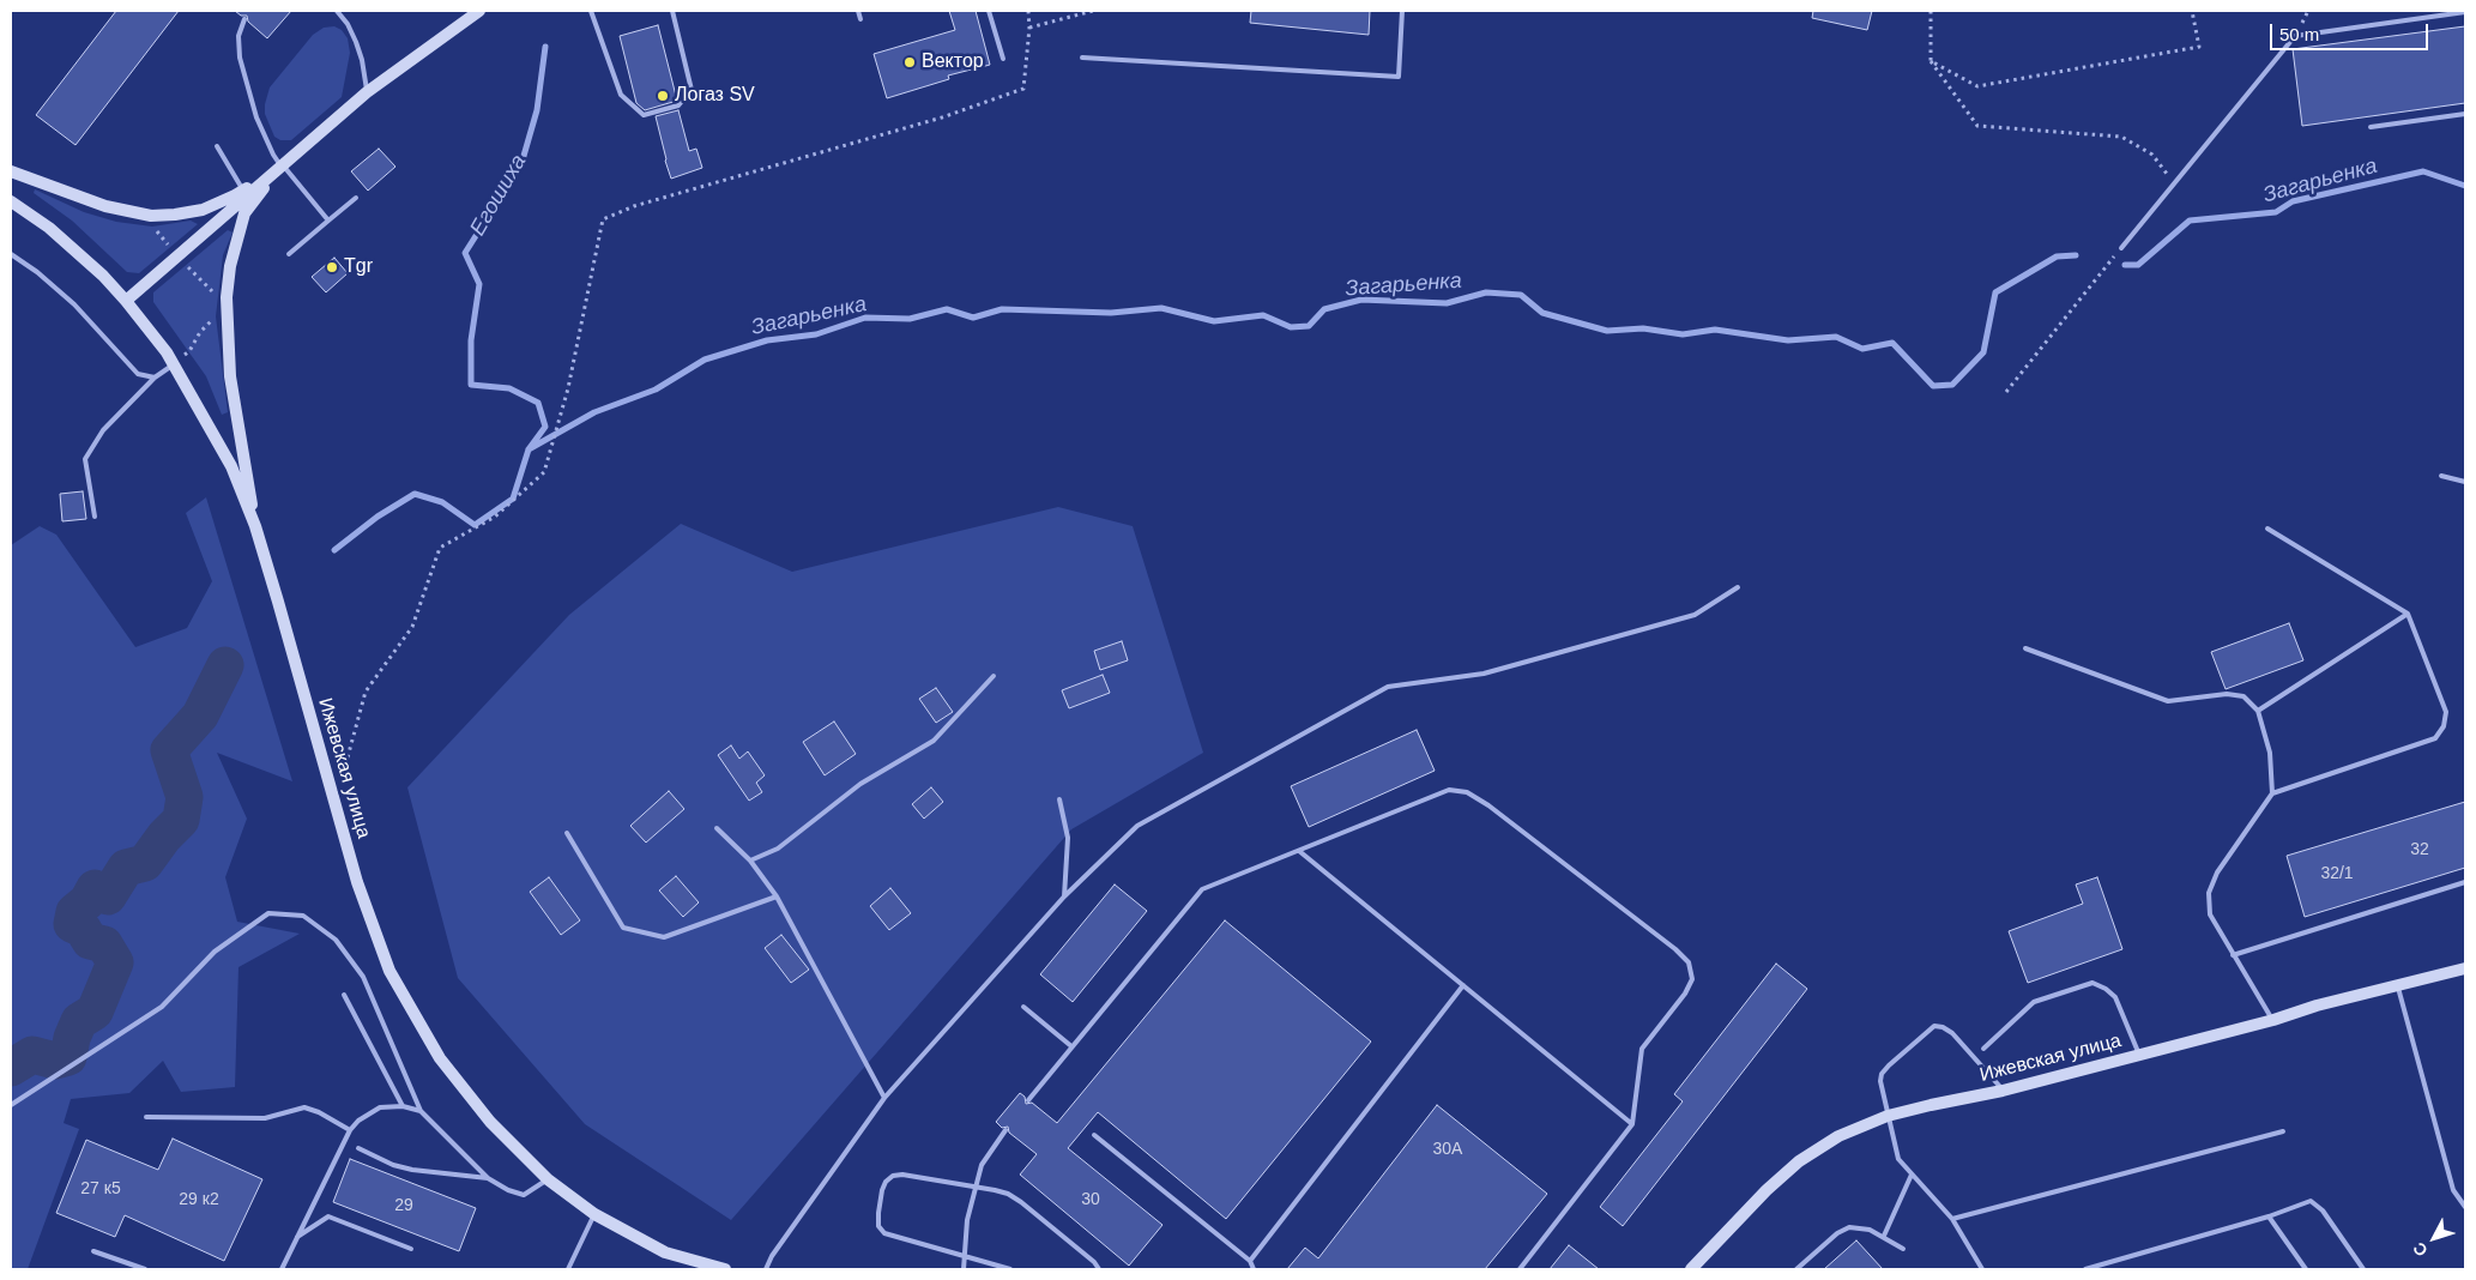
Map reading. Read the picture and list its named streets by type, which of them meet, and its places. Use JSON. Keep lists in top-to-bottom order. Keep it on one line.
{"streets":{"street":["Ижевская улица"]},"water":["Загарьенка","Егошиха"],"places":["Вектор","Логаз SV","Tgr"],"house_numbers":["32","32/1","30А","27 к5","29 к2","30","29"],"scale_bar":"50 m","north":"bottom left"}
